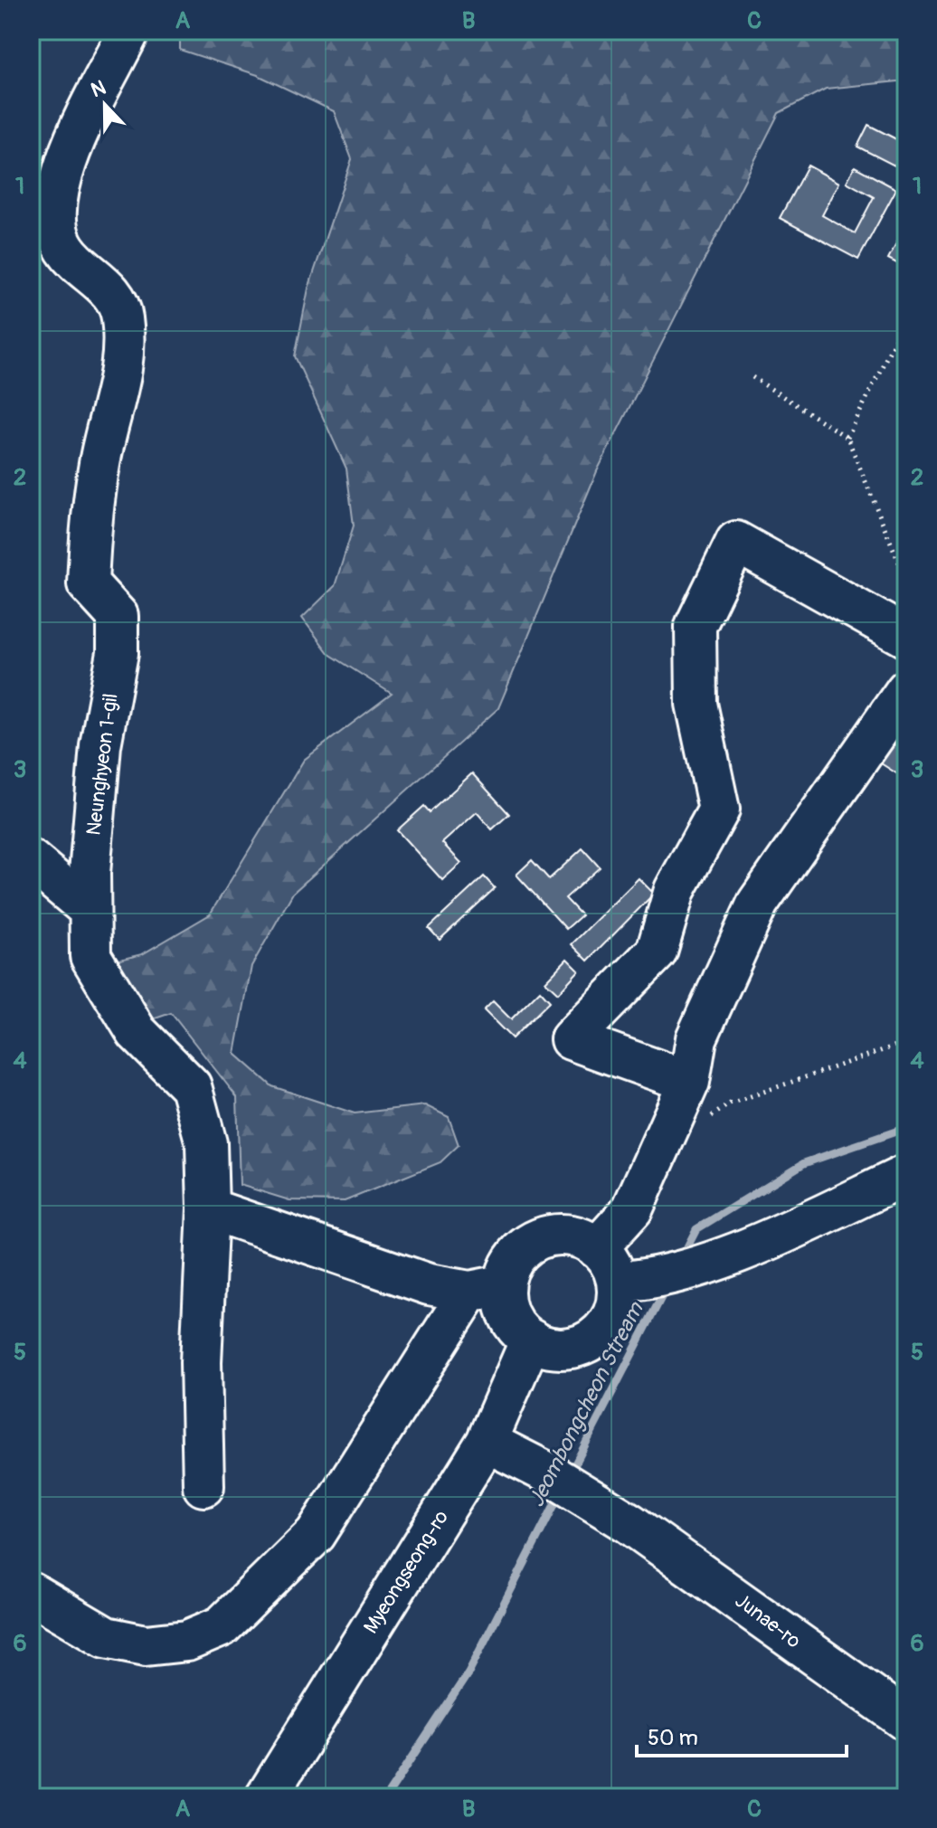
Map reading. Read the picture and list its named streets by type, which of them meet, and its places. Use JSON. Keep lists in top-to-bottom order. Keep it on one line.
{"streets":{"street":["Neunghyeon 1-gil","Myeongseong-ro","Junae-ro"]},"crossings":[["Myeongseong-ro","Junae-ro"]],"water":["Jeombongcheon Stream"],"scale_bar":"50 m","north":"top","grid":{"columns":["A","B","C"],"rows":["1","2","3","4","5","6"]}}
